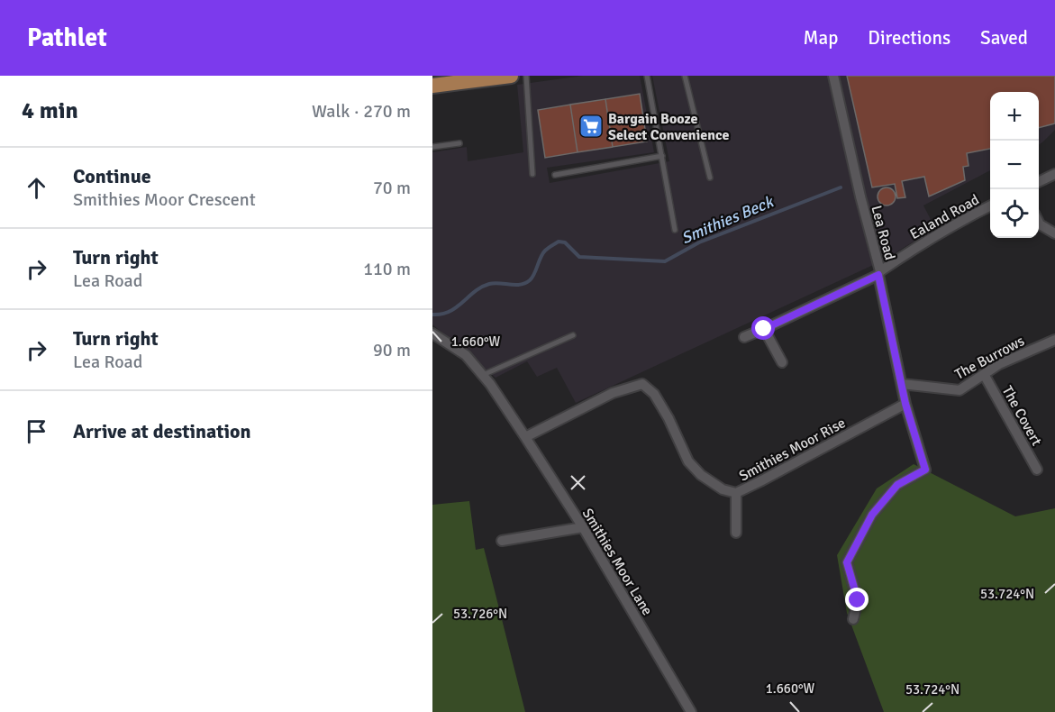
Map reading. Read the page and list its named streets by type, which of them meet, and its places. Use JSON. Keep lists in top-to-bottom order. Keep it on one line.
{"streets":{"street":["Ealand Road","Lea Road","The Burrows","The Covert","Smithies Moor Rise","Smithies Moor Lane"]},"crossings":[["Ealand Road","Lea Road"],["Lea Road","The Burrows"],["Lea Road","Smithies Moor Rise"],["The Burrows","The Covert"],["Smithies Moor Rise","Smithies Moor Lane"]],"water":["Smithies Beck"],"places":{"supermarket":["Bargain Booze Select Convenience"]},"page":{"header":"Pathlet","nav":["Map","Directions","Saved"],"heading":["4 min","Walk · 270 m"],"map_buttons":["+","−"],"list":[["Continue","Smithies Moor Crescent","70 m"],["Turn right","Lea Road","110 m"],["Turn right","Lea Road","90 m"],"Arrive at destination"]},"coordinates":["1.660°W","53.724°N","53.726°N"]}
